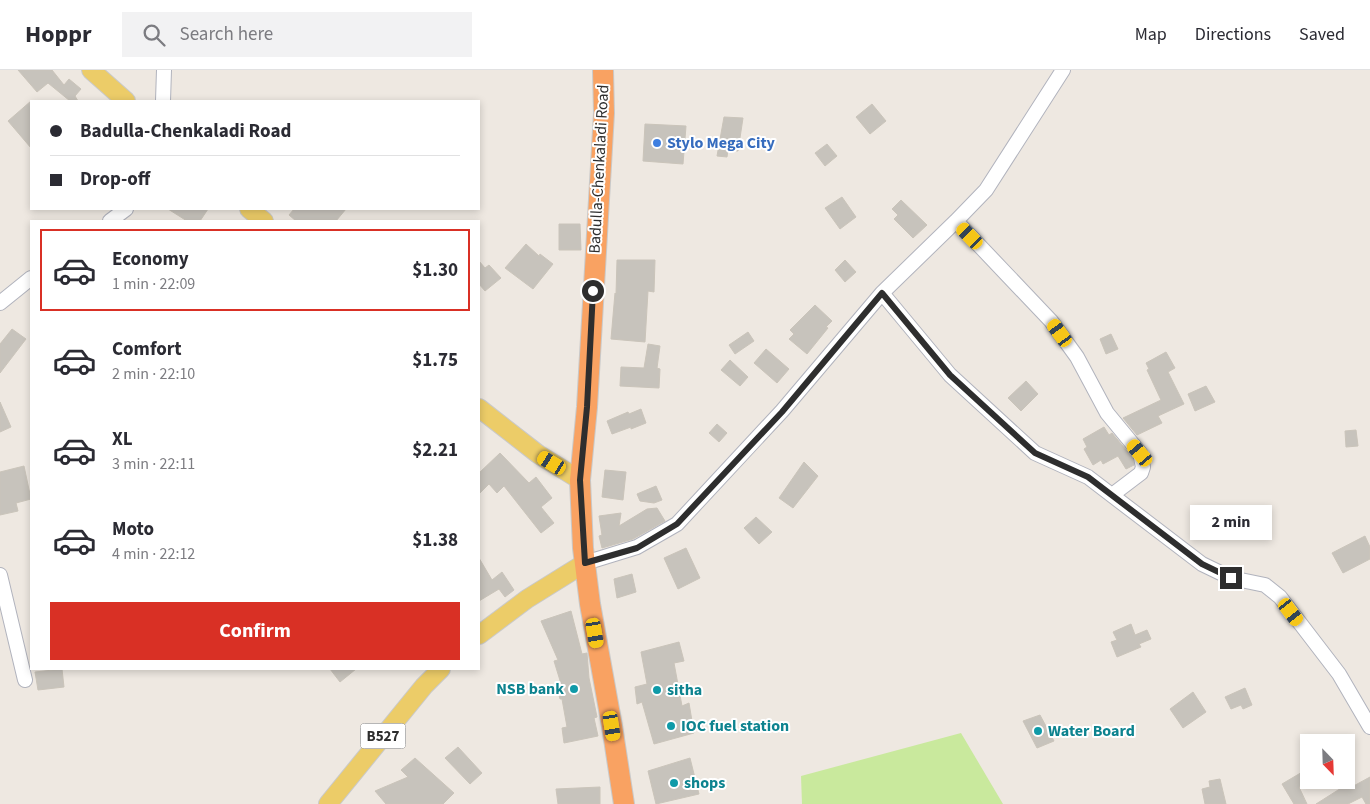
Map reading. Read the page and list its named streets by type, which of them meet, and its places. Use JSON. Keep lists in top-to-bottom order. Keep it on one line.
{"streets":{"highway":["Badulla-Chenkaladi Road"],"main road":["B527"]},"places":["Stylo Mega City","NSB bank","sitha","IOC fuel station","Water Board","shops"],"north":"bottom right","page":{"header":"Hoppr","search":"Search here","nav":["Map","Directions","Saved"],"banner":["Badulla-Chenkaladi Road","Drop-off"],"list":[{"name":"Economy","note":"1 min · 22:09","value":"$1.30"},{"name":"Comfort","note":"2 min · 22:10","value":"$1.75"},{"name":"XL","note":"3 min · 22:11","value":"$2.21"},{"name":"Moto","note":"4 min · 22:12","value":"$1.38"}],"bubble":"2 min","buttons":"Confirm"}}
